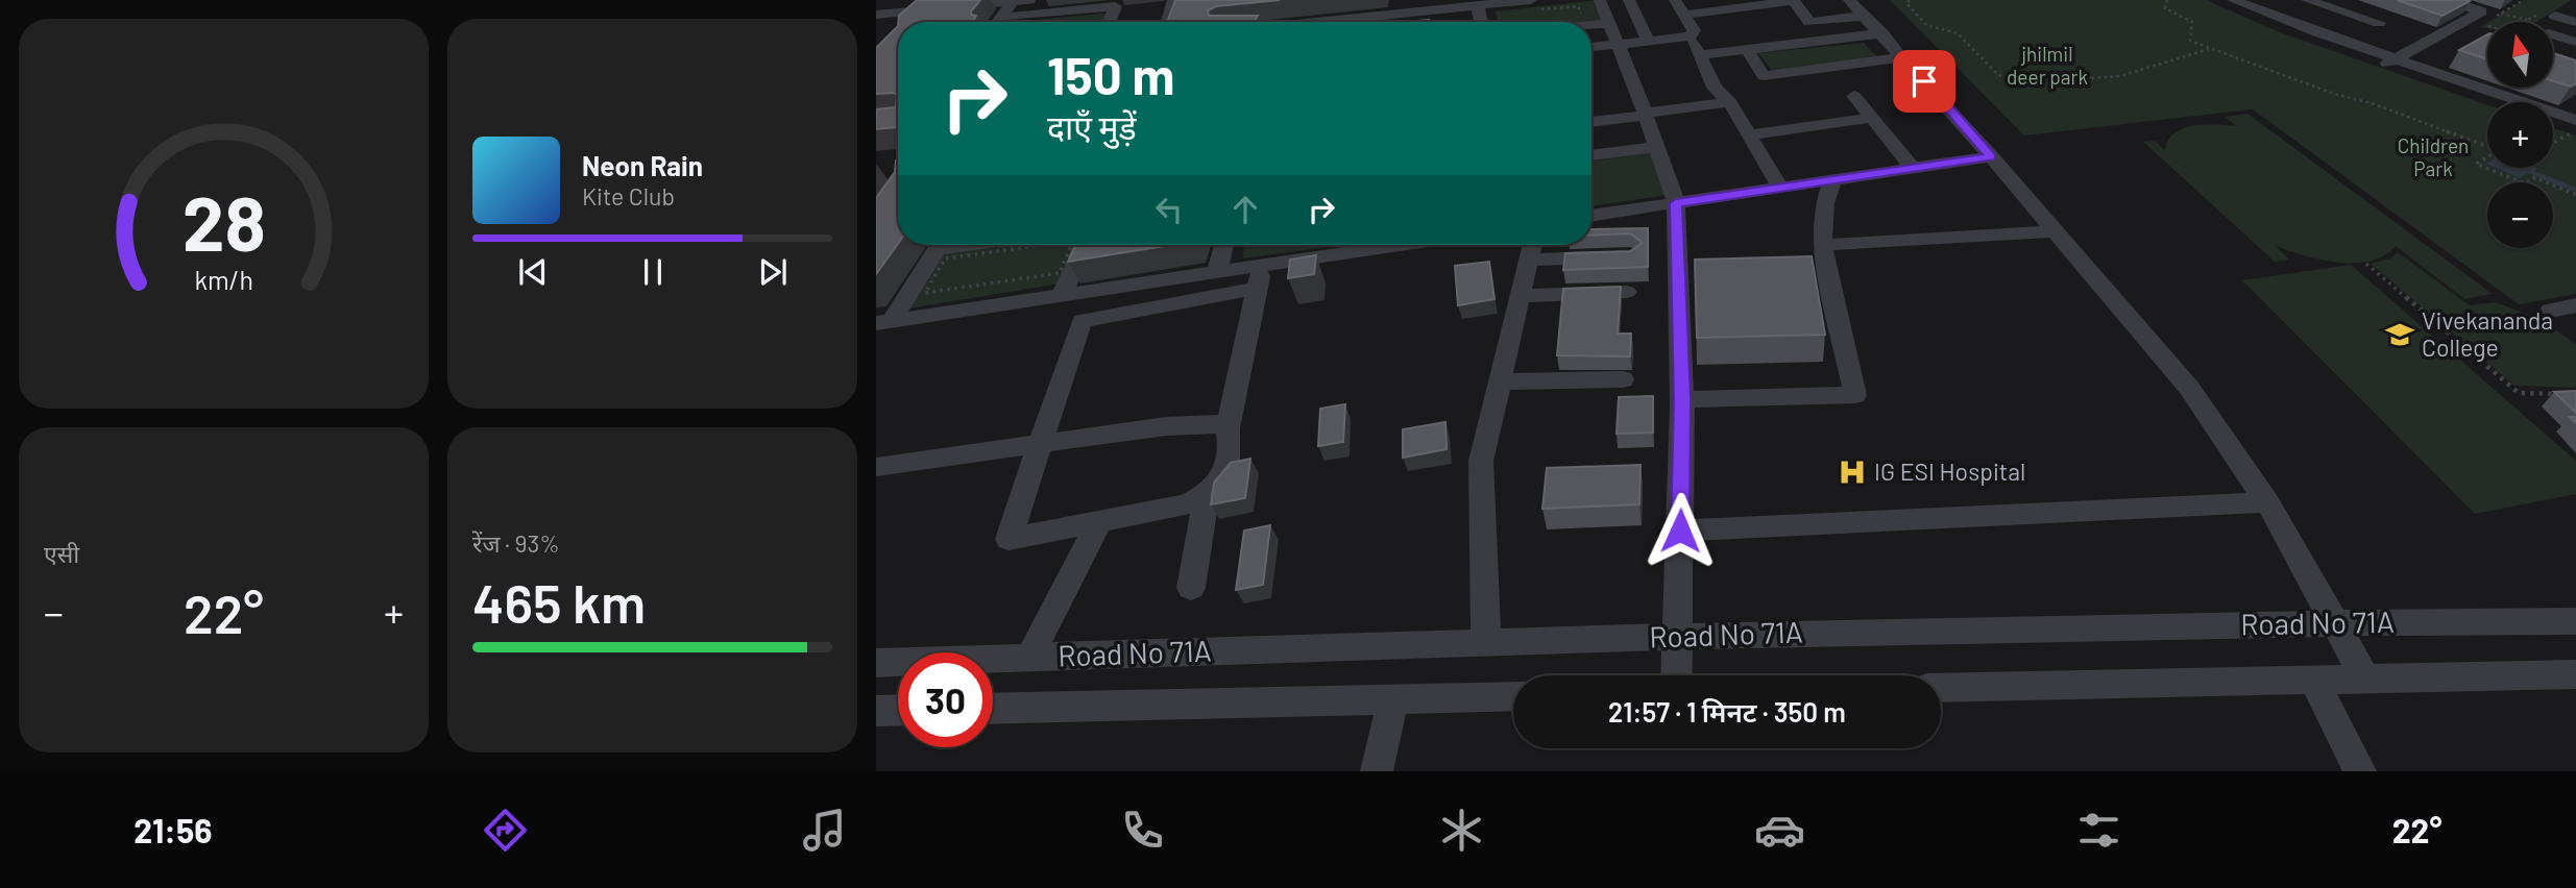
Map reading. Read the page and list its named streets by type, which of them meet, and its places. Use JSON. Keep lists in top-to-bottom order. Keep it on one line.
{"streets":{"street":["Road No 71A"]},"parks":["jhilmil deer park","Children Park"],"places":{"school or university":["Vivekananda College"],"hospital":["IG ESI Hospital"]},"north":"top","page":{"map_buttons":["+","−"],"turn":["150 m","दाएँ मुड़ें"],"song":["Neon Rain","Kite Club"],"tile":["एसी",["रेंज · 93%","465 km"]],"heat":["−","22°","+"],"limit":"30","trip":"21:57 · 1 मिनट · 350 m","tabs":["21:56","22°"],"gauge":["28","km/h"]}}
